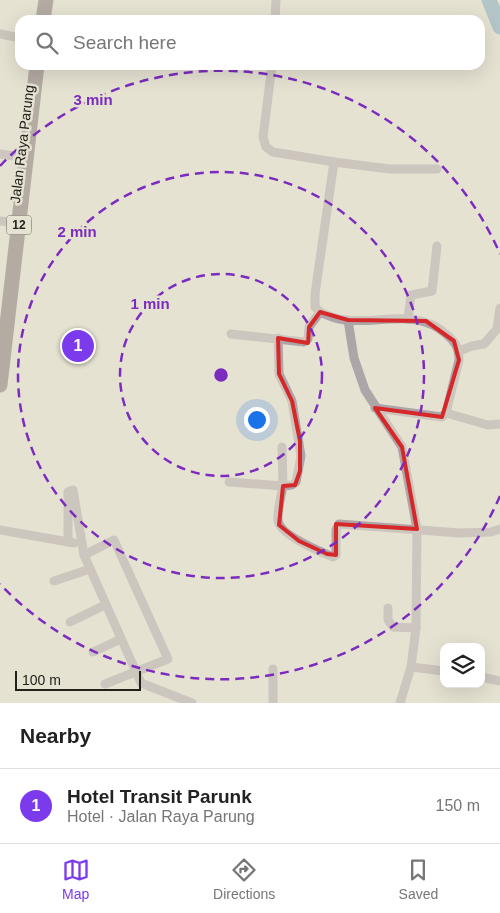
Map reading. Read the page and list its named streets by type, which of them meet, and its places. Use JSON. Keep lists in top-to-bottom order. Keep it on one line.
{"streets":{"highway":["Jalan Raya Parung","12"]},"scale_bar":"100 m","page":{"search":"Search here","pins":"1","scale":"100 m","heading":"Nearby","list":[{"mark":"1","name":"Hotel Transit Parunk","note":"Hotel · Jalan Raya Parung","value":"150 m"}],"nav":["Map","Directions","Saved"]},"rings":["3 min","2 min","1 min"]}
